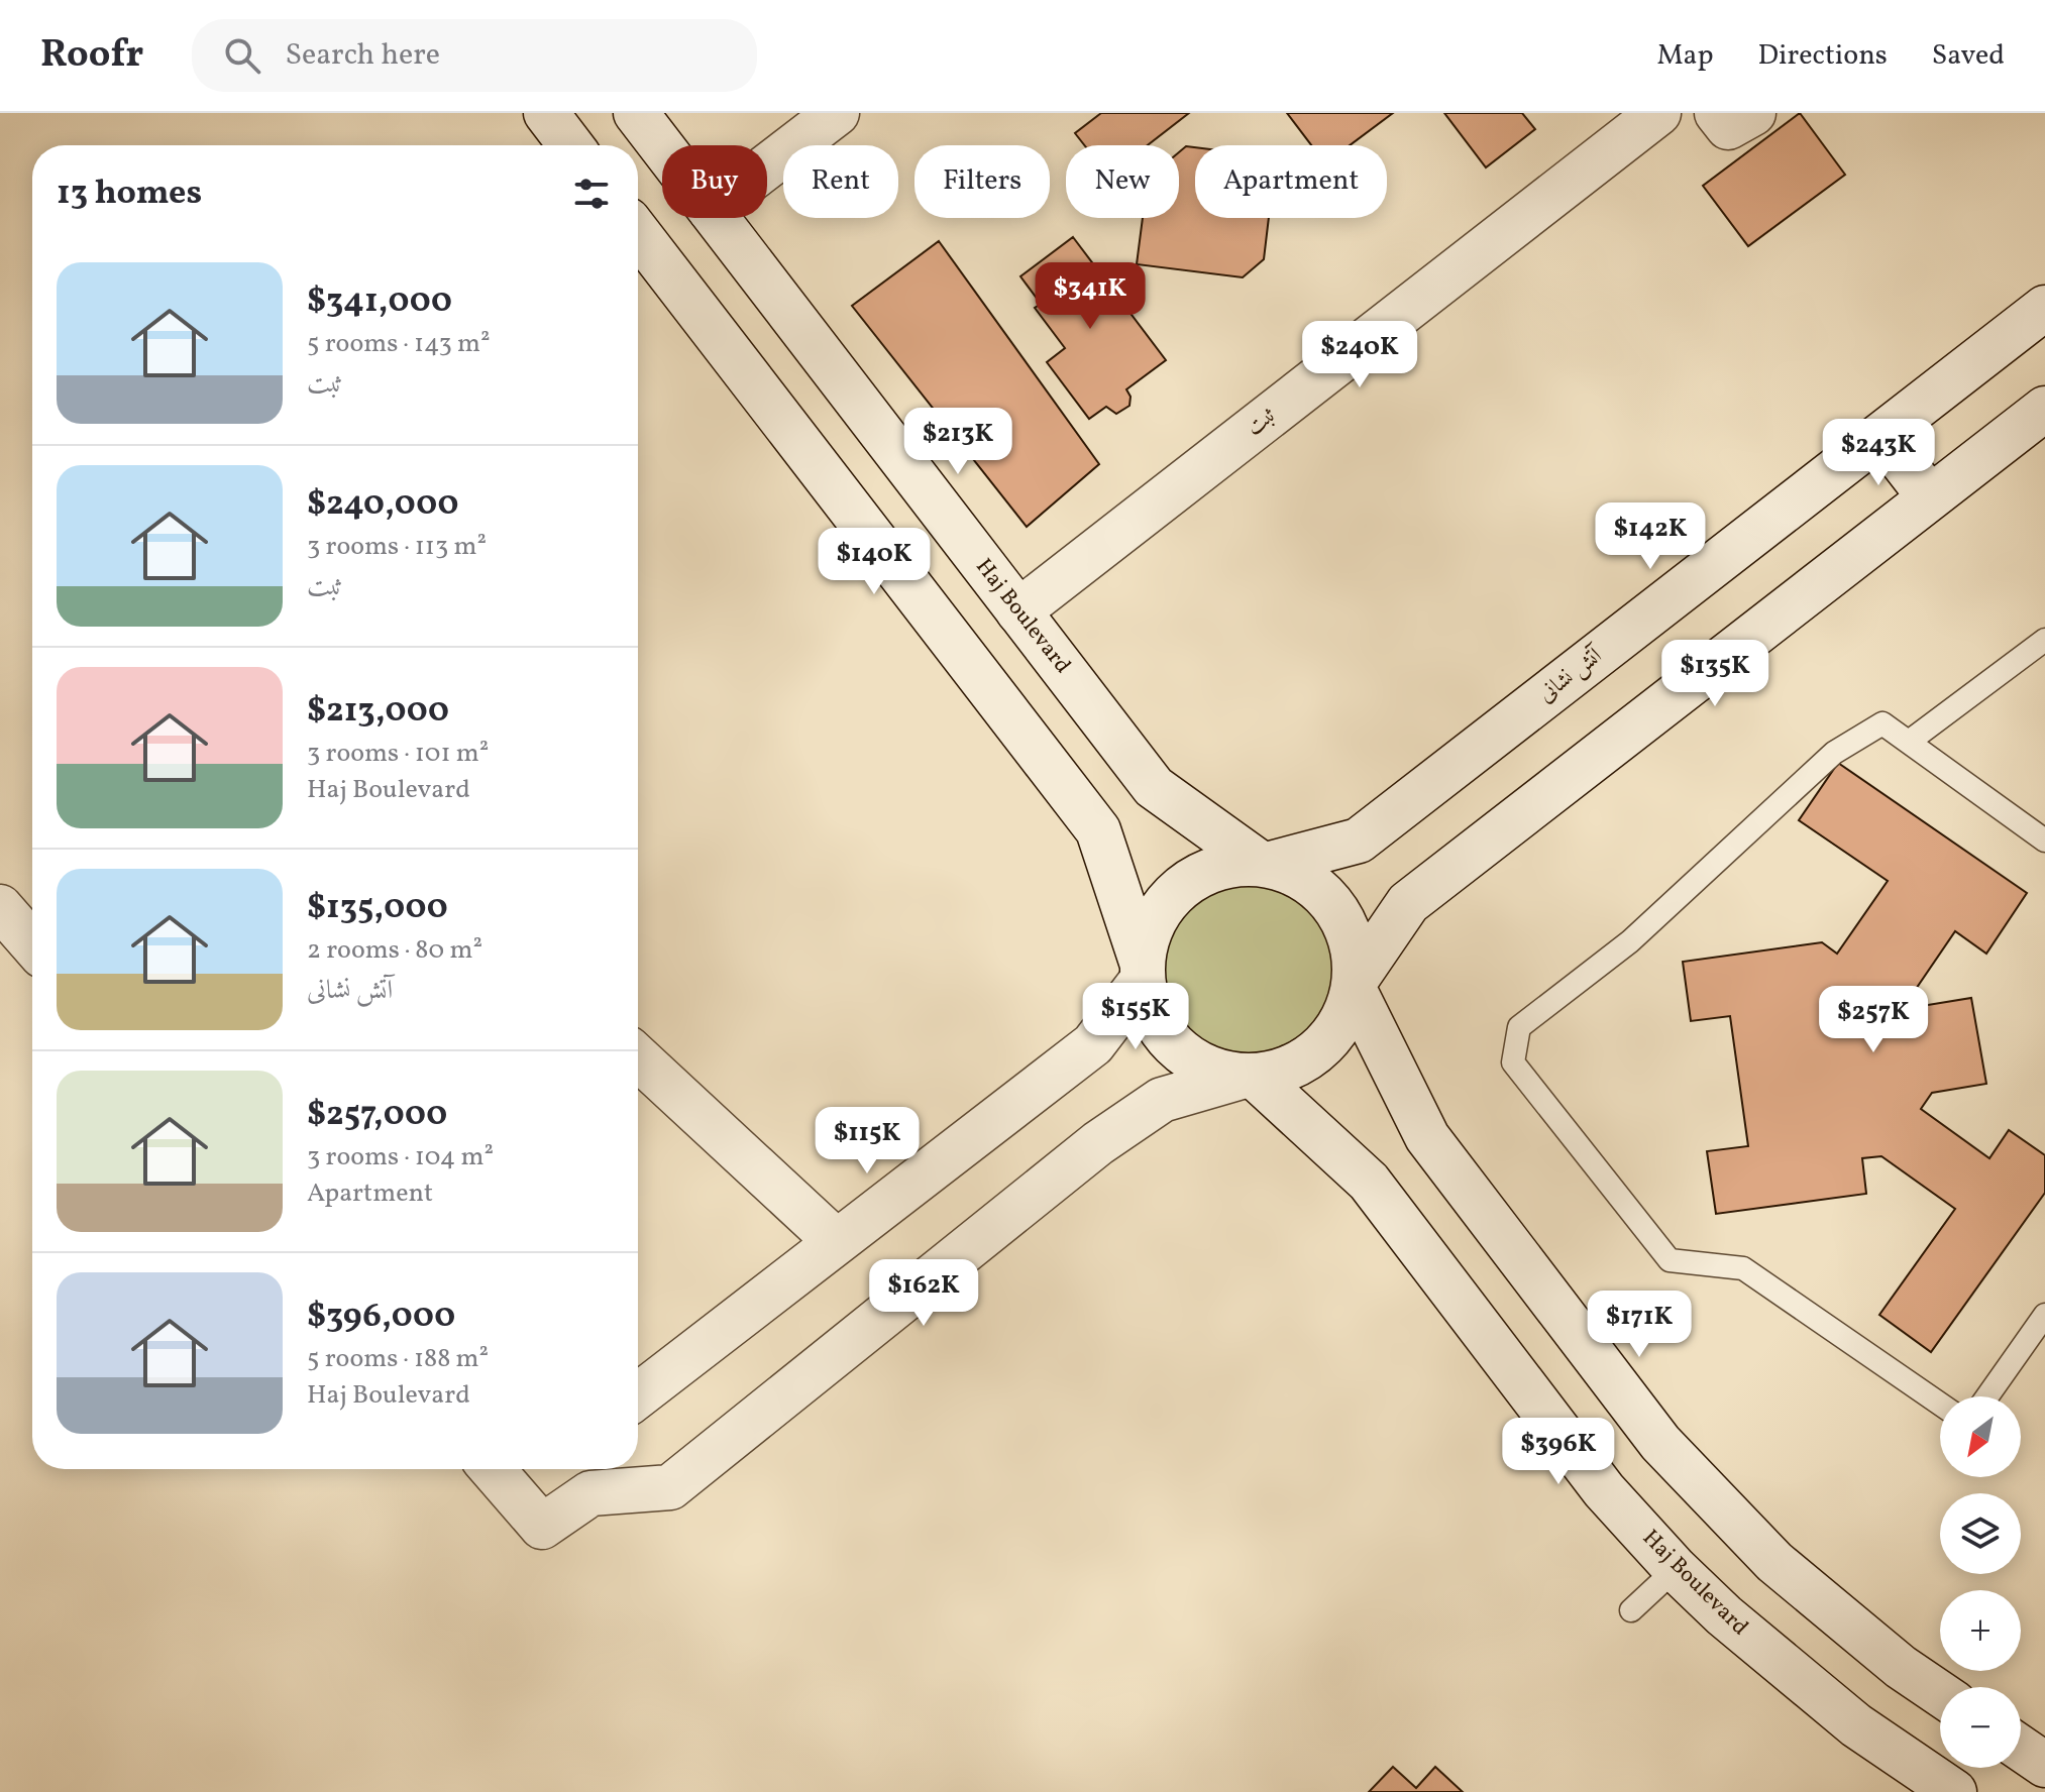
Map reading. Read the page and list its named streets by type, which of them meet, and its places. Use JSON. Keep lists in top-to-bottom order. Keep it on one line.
{"streets":{"main road":["ثبت","Haj Boulevard","آتش نشانی"]},"crossings":[["ثبت","Haj Boulevard"],["Haj Boulevard","آتش نشانی"]],"north":"bottom left","page":{"header":"Roofr","search":"Search here","nav":["Map","Directions","Saved"],"chip":["Buy","Rent","Filters","New","Apartment"],"heading":"13 homes","list":[{"name":"$341,000","note":"5 rooms · 143 m² · ثبت"},{"name":"$240,000","note":"3 rooms · 113 m² · ثبت"},{"name":"$213,000","note":"3 rooms · 101 m² · Haj Boulevard"},{"name":"$135,000","note":"2 rooms · 80 m² · آتش نشانی"},{"name":"$257,000","note":"3 rooms · 104 m² · Apartment"},{"name":"$396,000","note":"5 rooms · 188 m² · Haj Boulevard"}],"price":["$341K","$240K","$213K","$243K","$142K","$140K","$135K","$155K","$257K","$115K","$162K","$171K","$396K"],"map_buttons":["+","−"]}}
